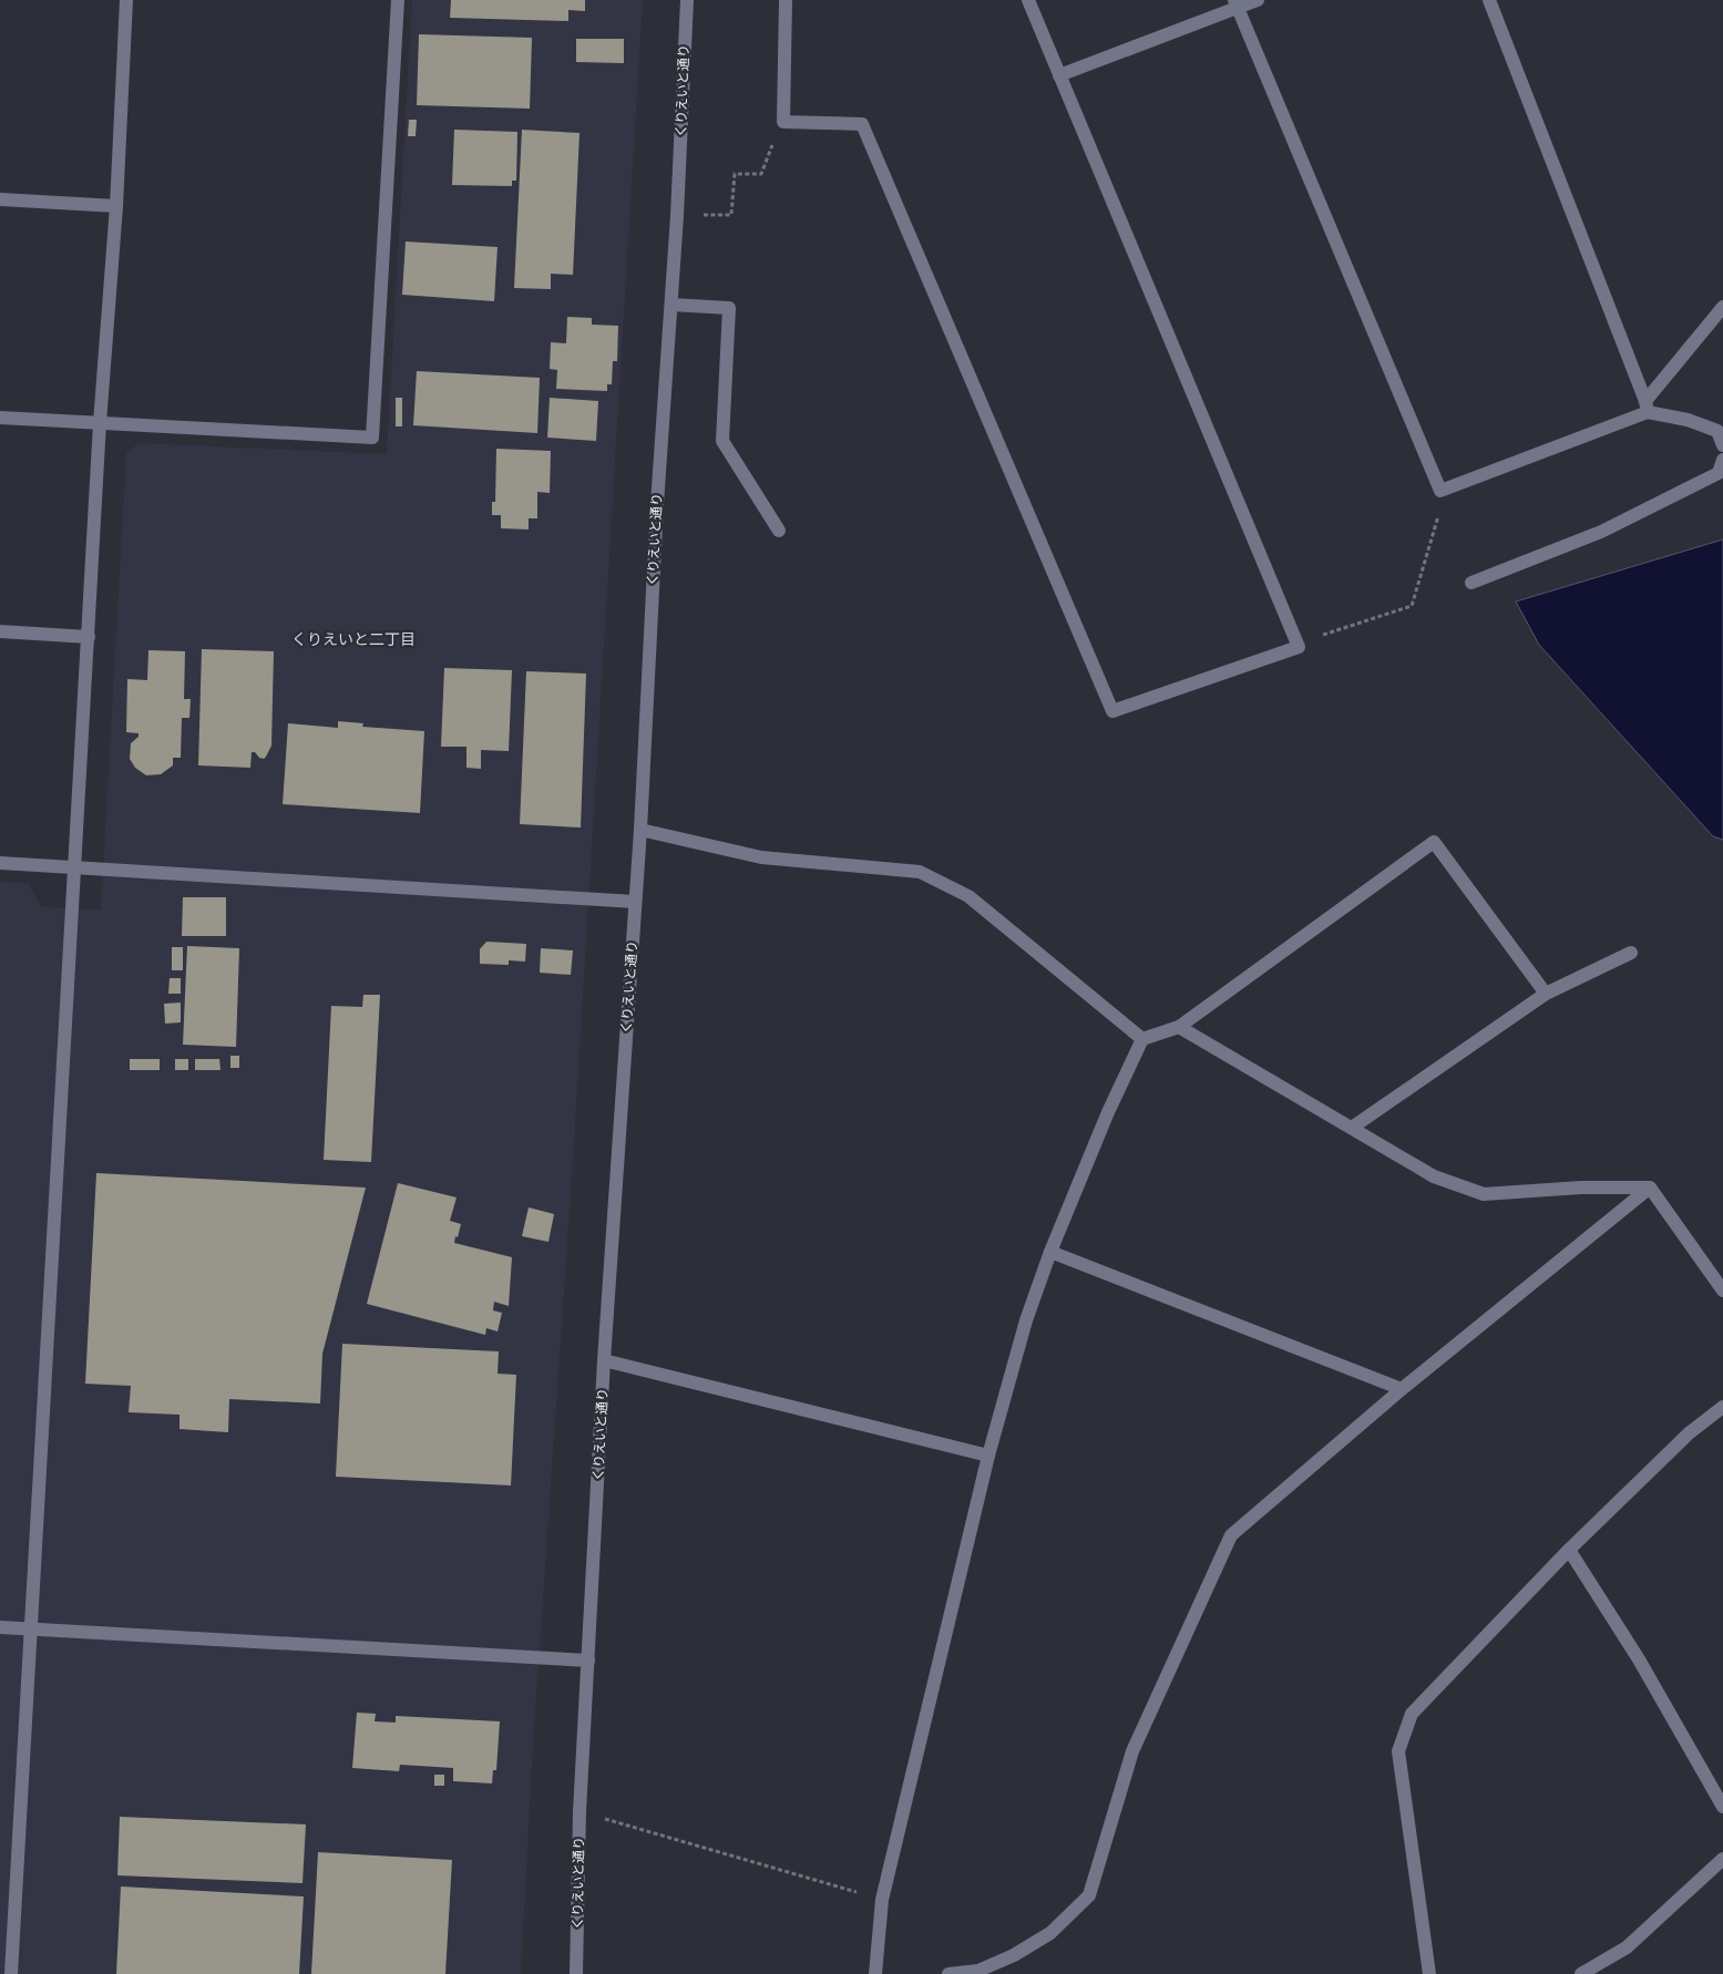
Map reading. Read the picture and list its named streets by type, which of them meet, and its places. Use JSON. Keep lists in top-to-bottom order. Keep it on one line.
{"streets":{"street":["くりえいと通り"]},"districts":["くりえいと二丁目"]}
